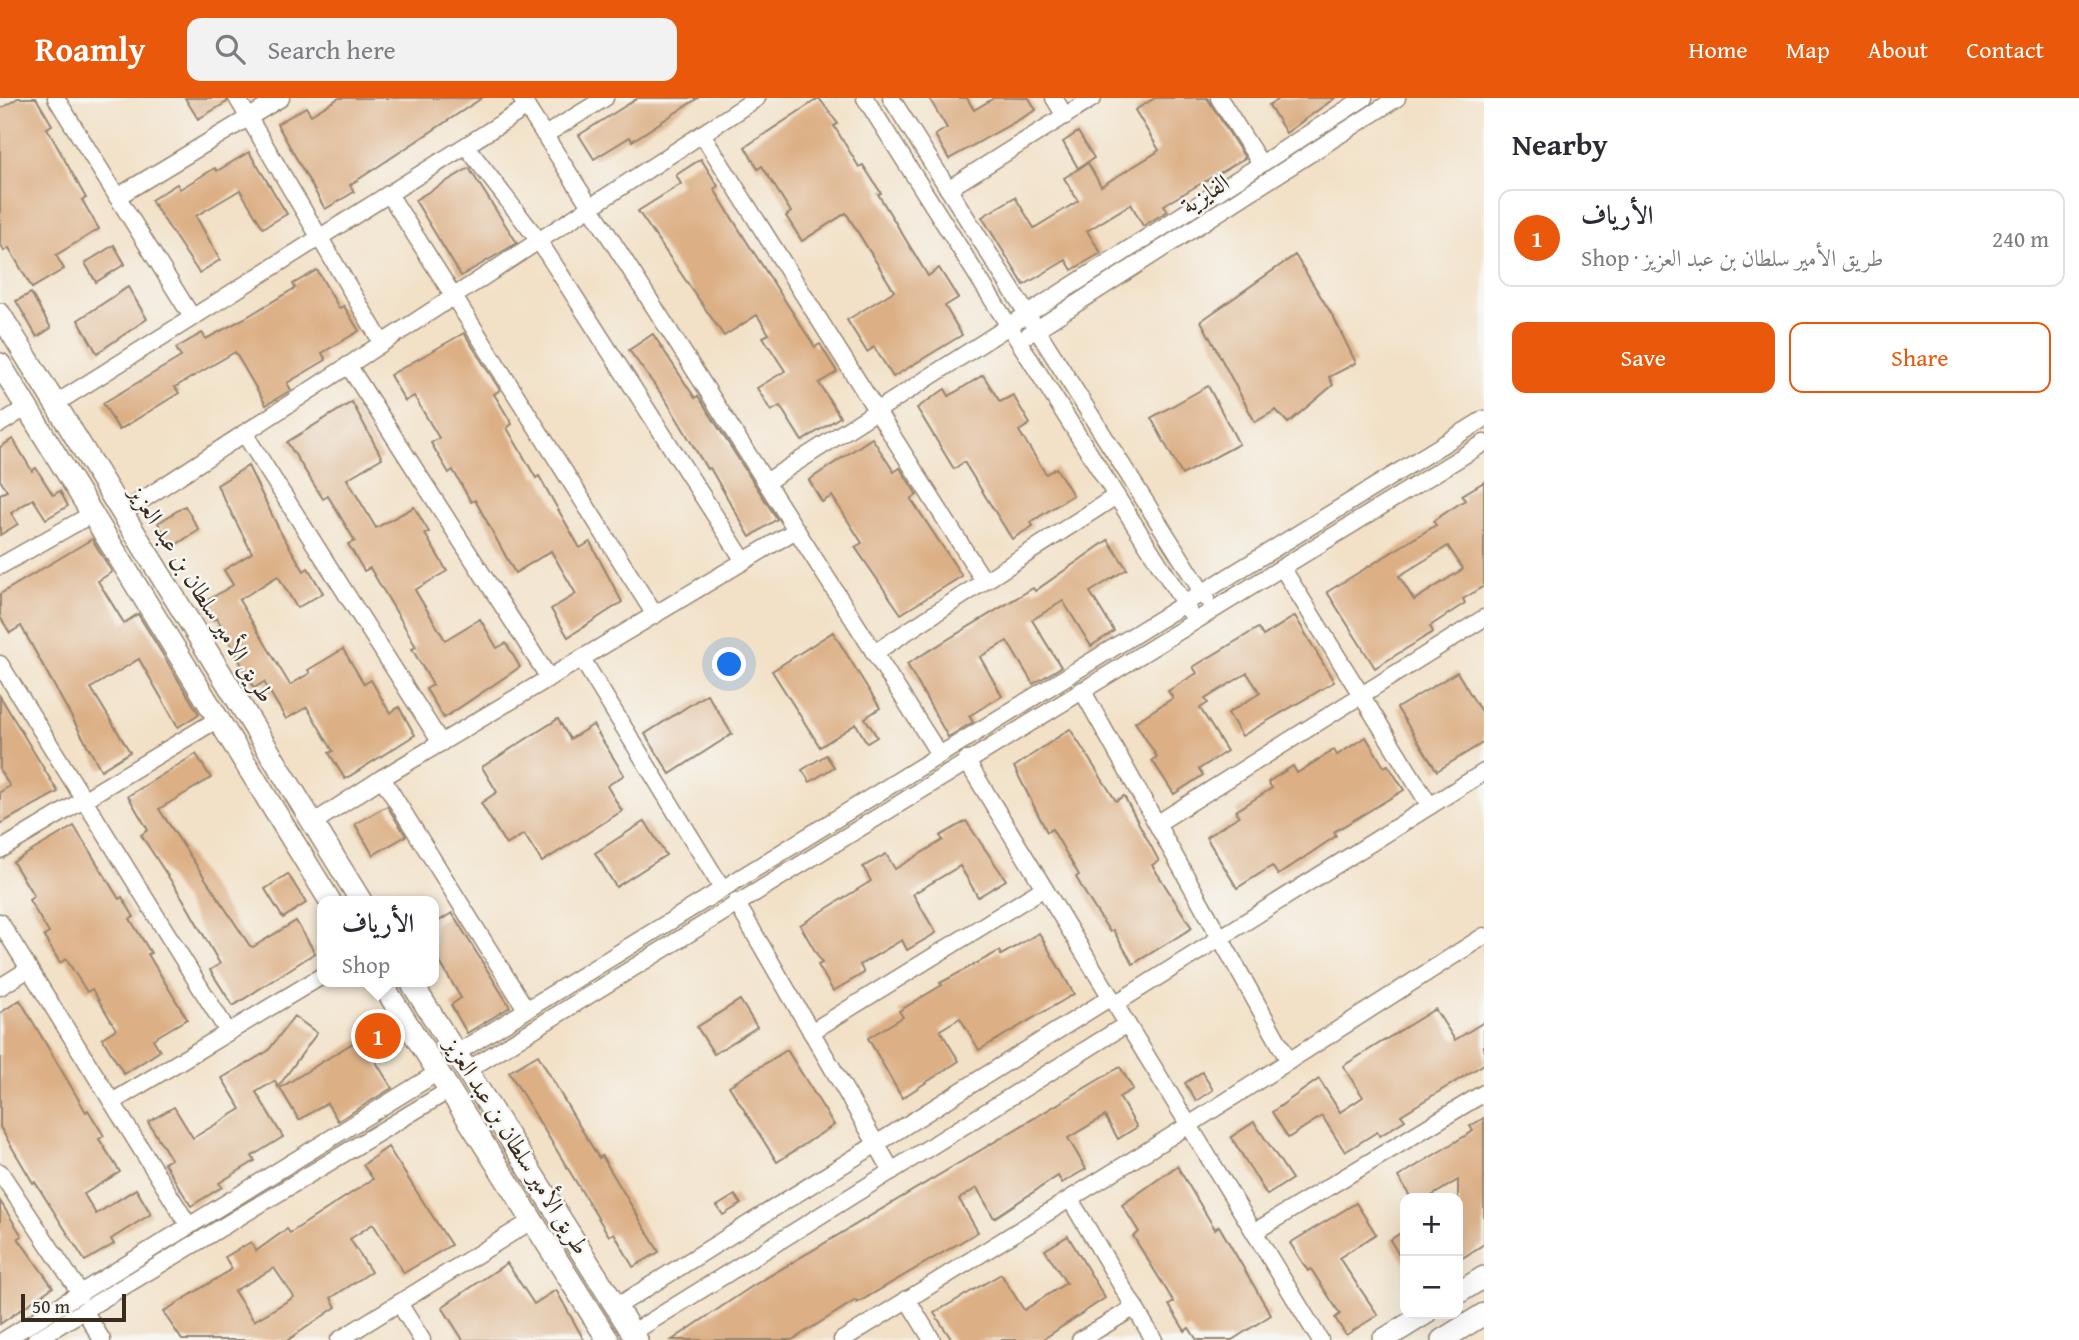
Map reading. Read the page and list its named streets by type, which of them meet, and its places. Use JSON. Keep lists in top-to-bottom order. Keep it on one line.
{"streets":{"main road":["طريق الأمير سلطان بن عبد العزيز"],"street":["الفايزية"]},"scale_bar":"50 m","page":{"header":"Roamly","search":"Search here","nav":["Home","Map","About","Contact"],"heading":"Nearby","list":[{"mark":"1","name":"الأرياف","note":"Shop · طريق الأمير سلطان بن عبد العزيز","value":"240 m"}],"buttons":["Save","Share"],"popup":["الأرياف","Shop"],"pins":"1","map_buttons":["+","−"],"scale":"50 m"}}
